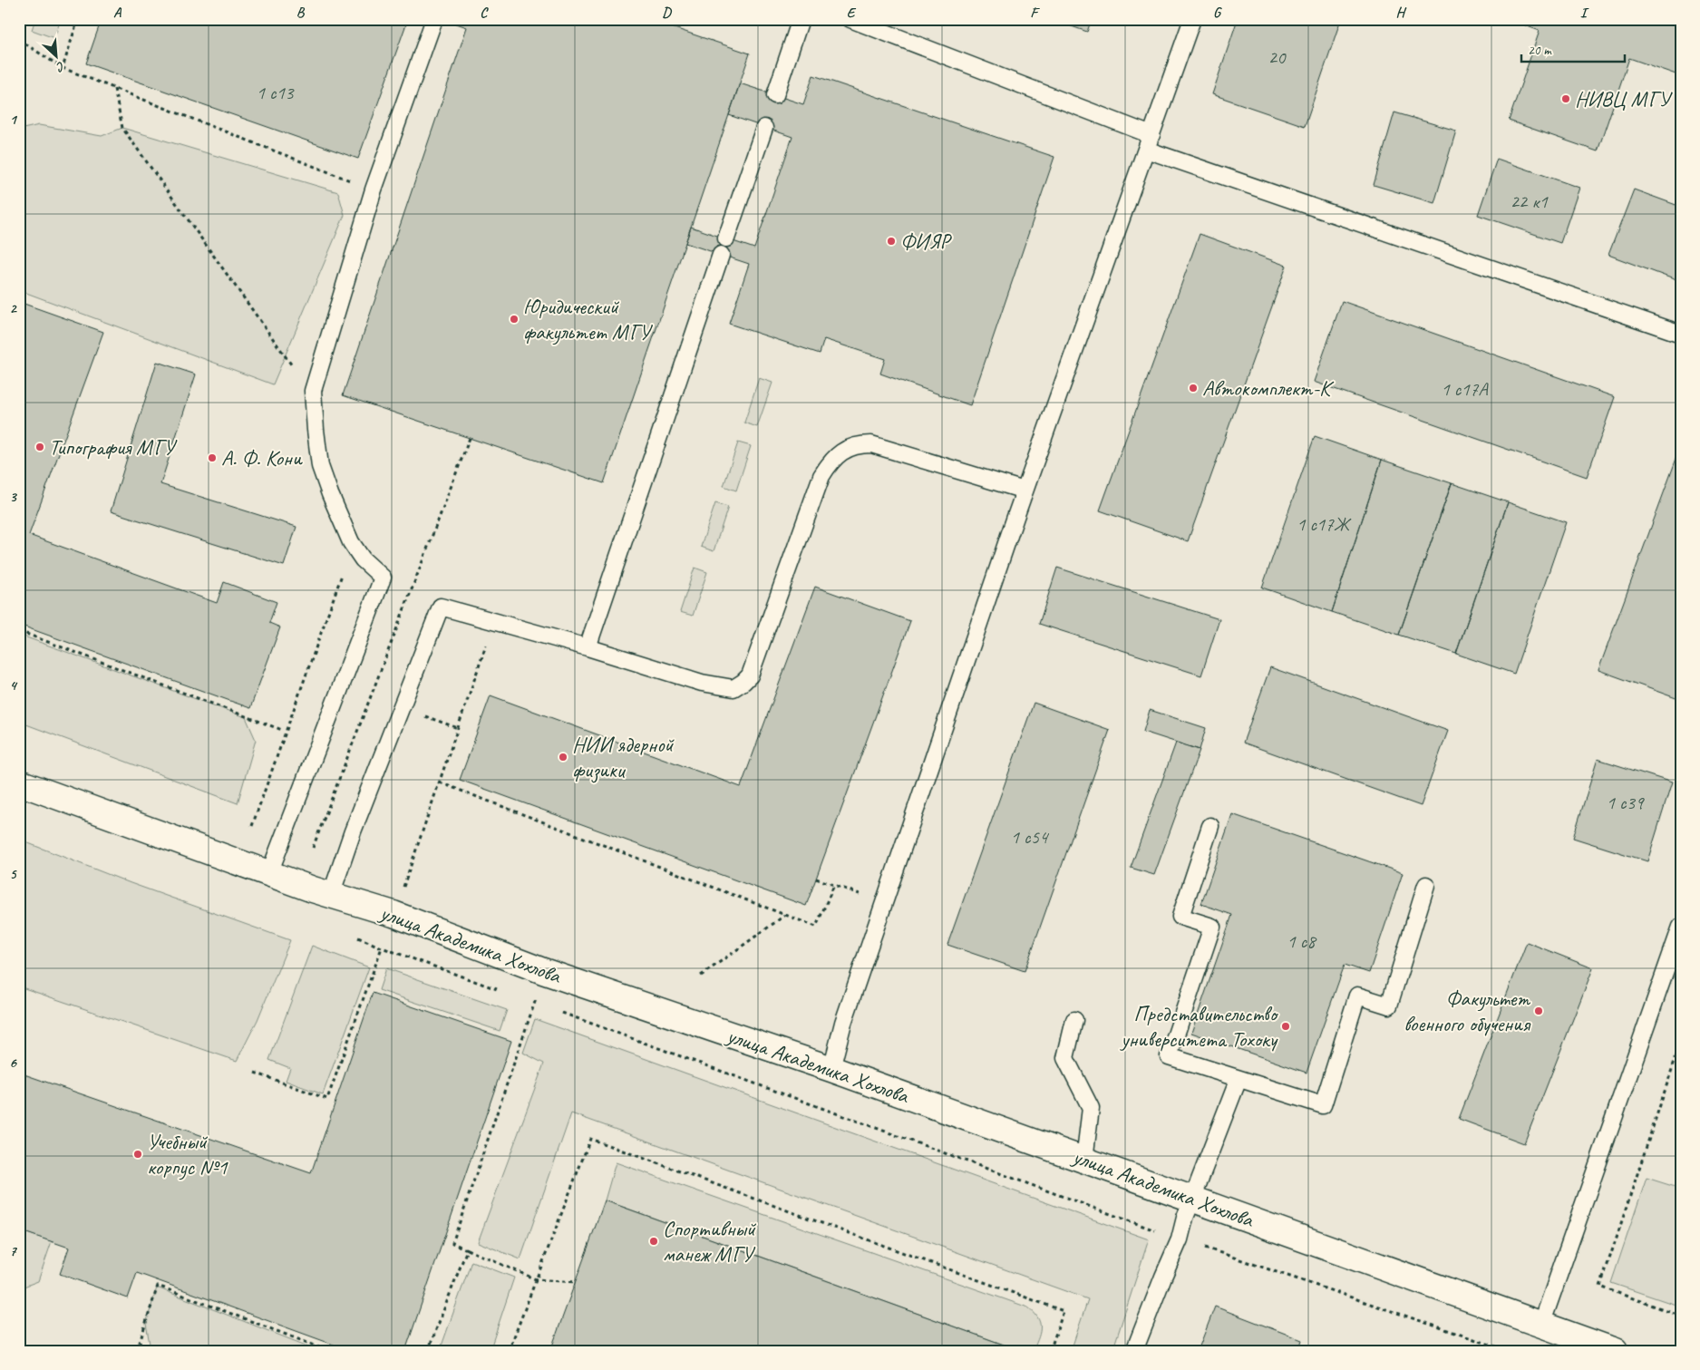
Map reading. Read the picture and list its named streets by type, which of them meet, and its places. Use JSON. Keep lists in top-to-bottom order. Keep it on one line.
{"streets":{"street":["улица Академика Хохлова"]},"places":["НИВЦ МГУ","ФИЯР","Юридический факультет МГУ","Автокомплект-К","Типография МГУ","А. Ф. Кони","НИИ ядерной физики","Факультет военного обучения","Представительство университета Тохоку","Учебный корпус №1","Спортивный манеж МГУ"],"house_numbers":["20","1 с13","22 к1","1 с17А","1 с17Ж","1 с39","1 с54","1 с8"],"scale_bar":"20 m","north":"bottom right","grid":{"columns":["A","B","C","D","E","F","G","H","I"],"rows":["1","2","3","4","5","6","7"]}}
